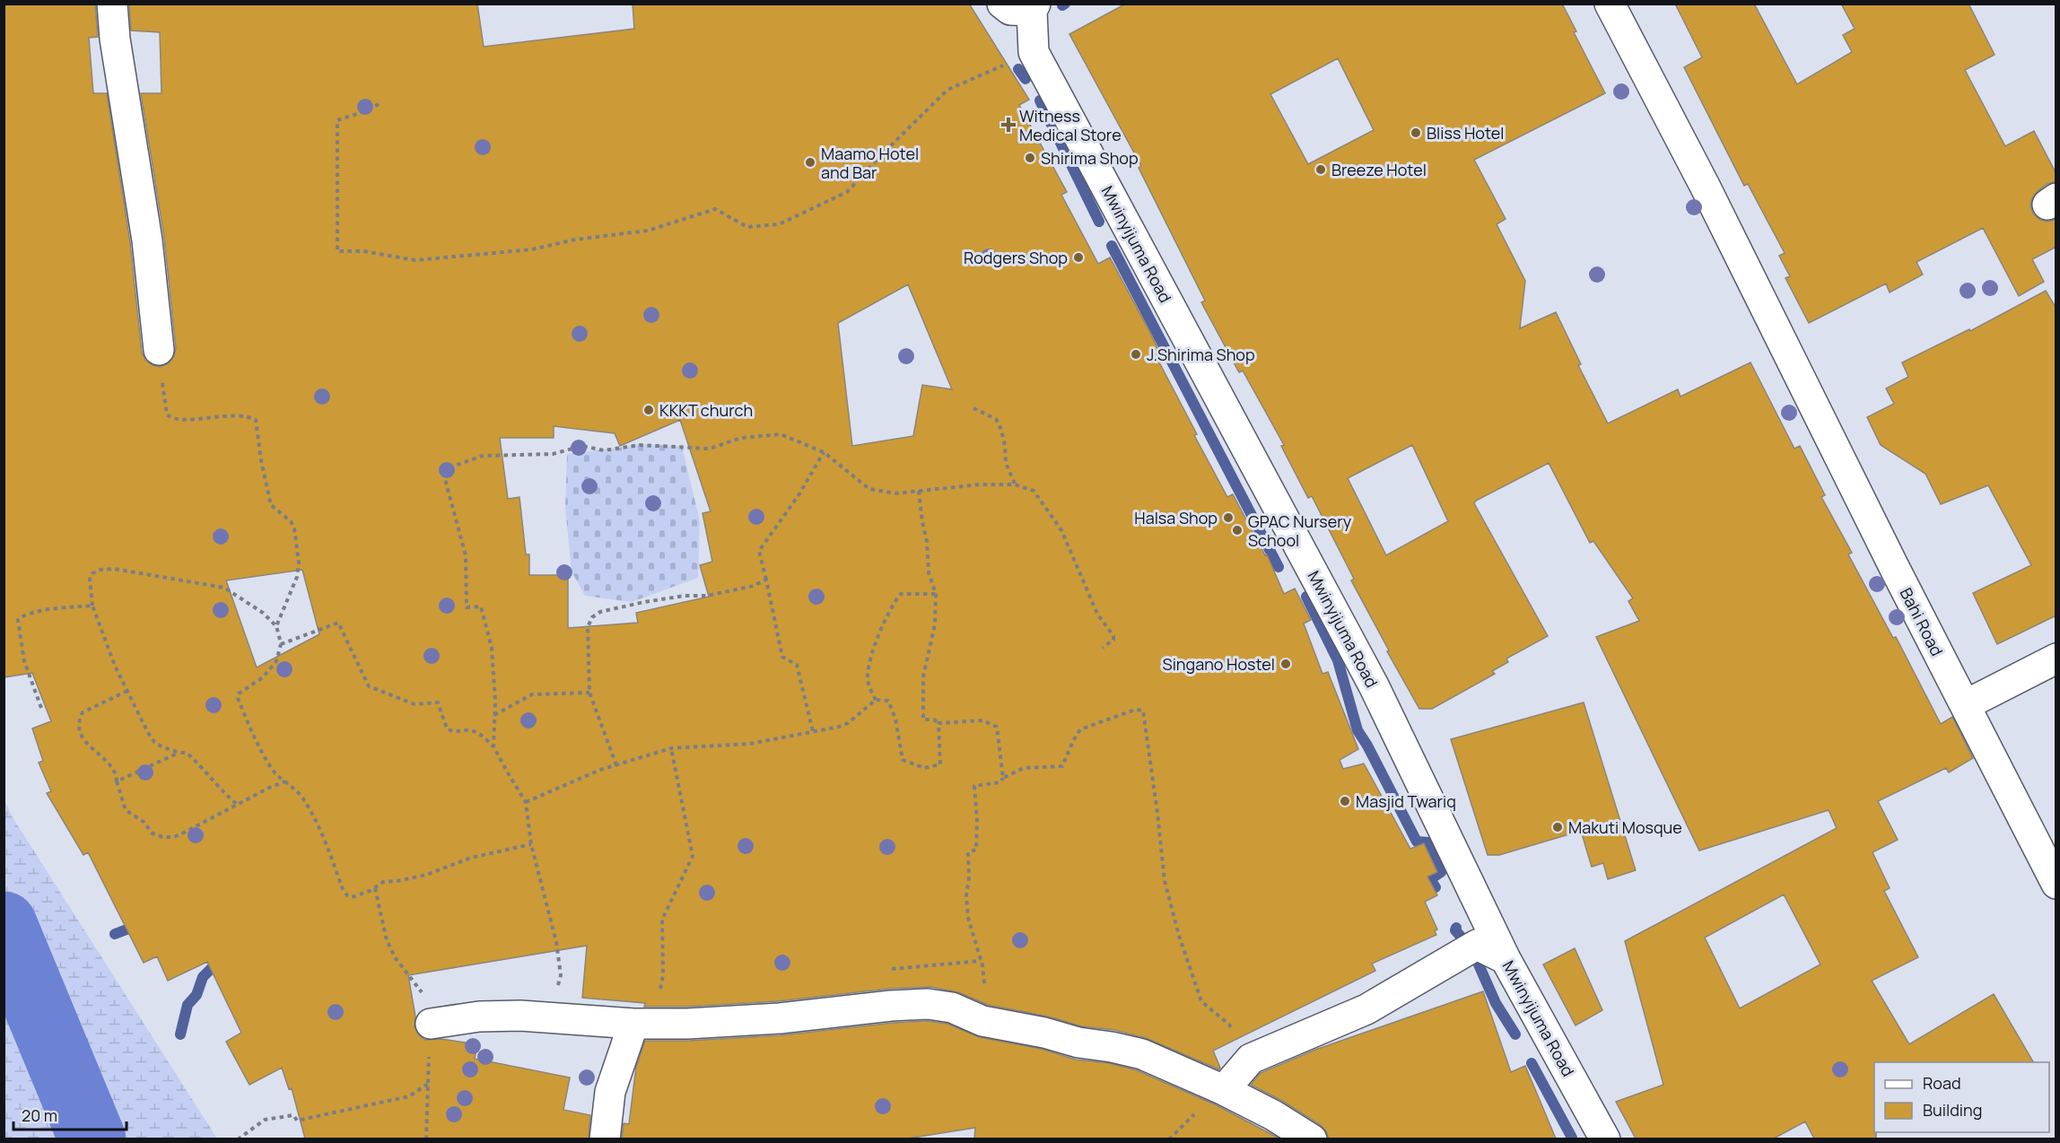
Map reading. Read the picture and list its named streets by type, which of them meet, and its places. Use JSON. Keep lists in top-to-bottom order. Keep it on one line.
{"streets":{"street":["Mwinyijuma Road","Bahi Road"]},"places":{"health":["Witness Medical Store"],"other":["Bliss Hotel","Shirima Shop","Maamo Hotel and Bar","Breeze Hotel","Rodgers Shop","J.Shirima Shop","KKKT church","Halsa Shop","GPAC Nursery School","Singano Hostel","Masjid Twariq","Makuti Mosque"]},"legend":["Road","Building"],"scale_bar":"20 m"}
